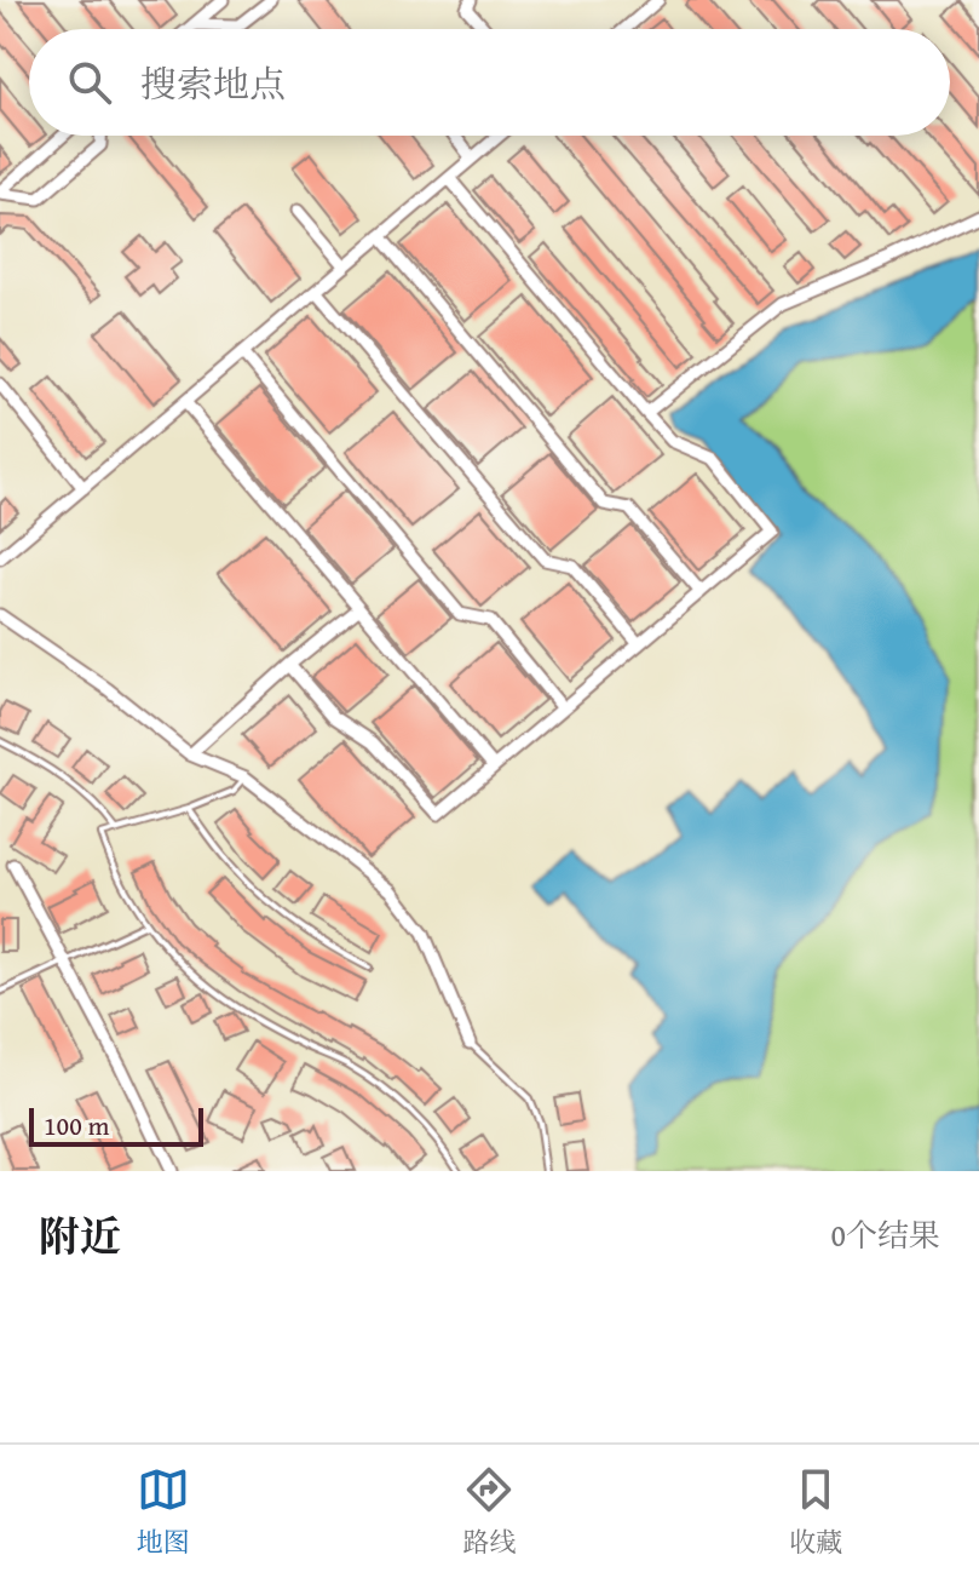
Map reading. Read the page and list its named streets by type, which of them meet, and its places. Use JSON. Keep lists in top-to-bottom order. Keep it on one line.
{"scale_bar":"100 m","page":{"search":"搜索地点","scale":"100 m","heading":["附近","0个结果"],"nav":["地图","路线","收藏"]}}
